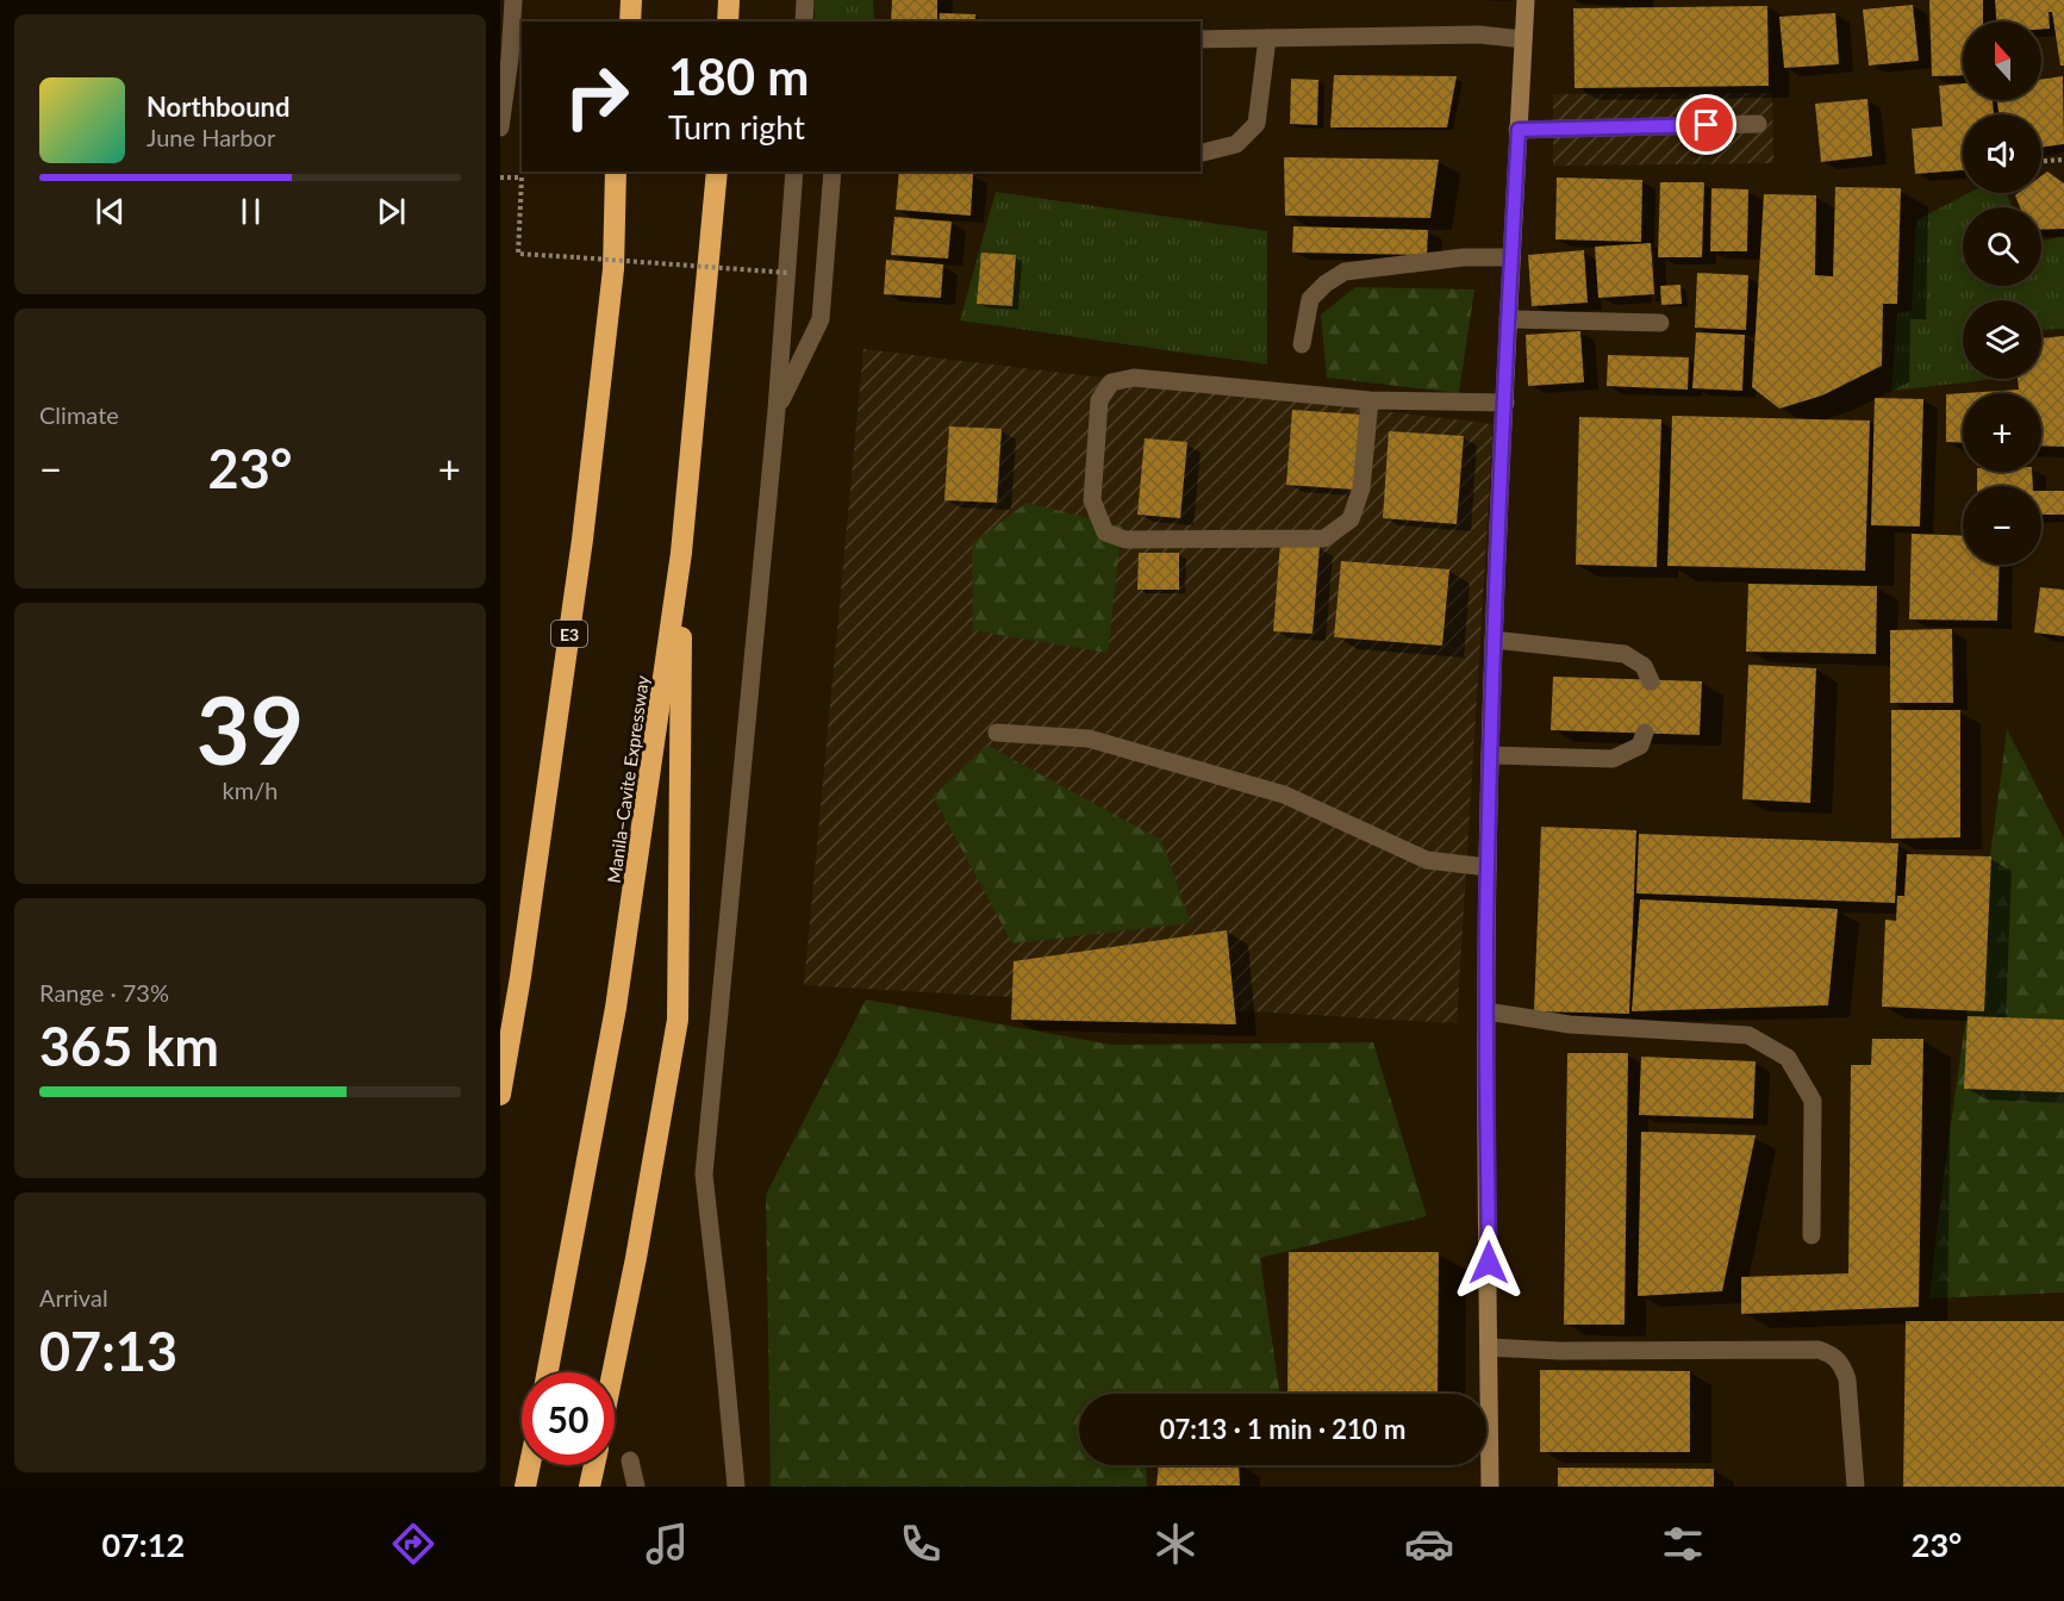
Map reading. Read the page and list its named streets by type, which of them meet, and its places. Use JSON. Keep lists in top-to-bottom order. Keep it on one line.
{"streets":{"highway":["E3","Manila–Cavite Expressway"]},"north":"top","page":{"map_buttons":["+","−"],"turn":["180 m","Turn right"],"song":["Northbound","June Harbor"],"tile":["Climate",["39","km/h"],["Range · 73%","365 km"],["Arrival","07:13"]],"heat":["−","23°","+"],"limit":"50","trip":"07:13 · 1 min · 210 m","tabs":["07:12","23°"]}}
